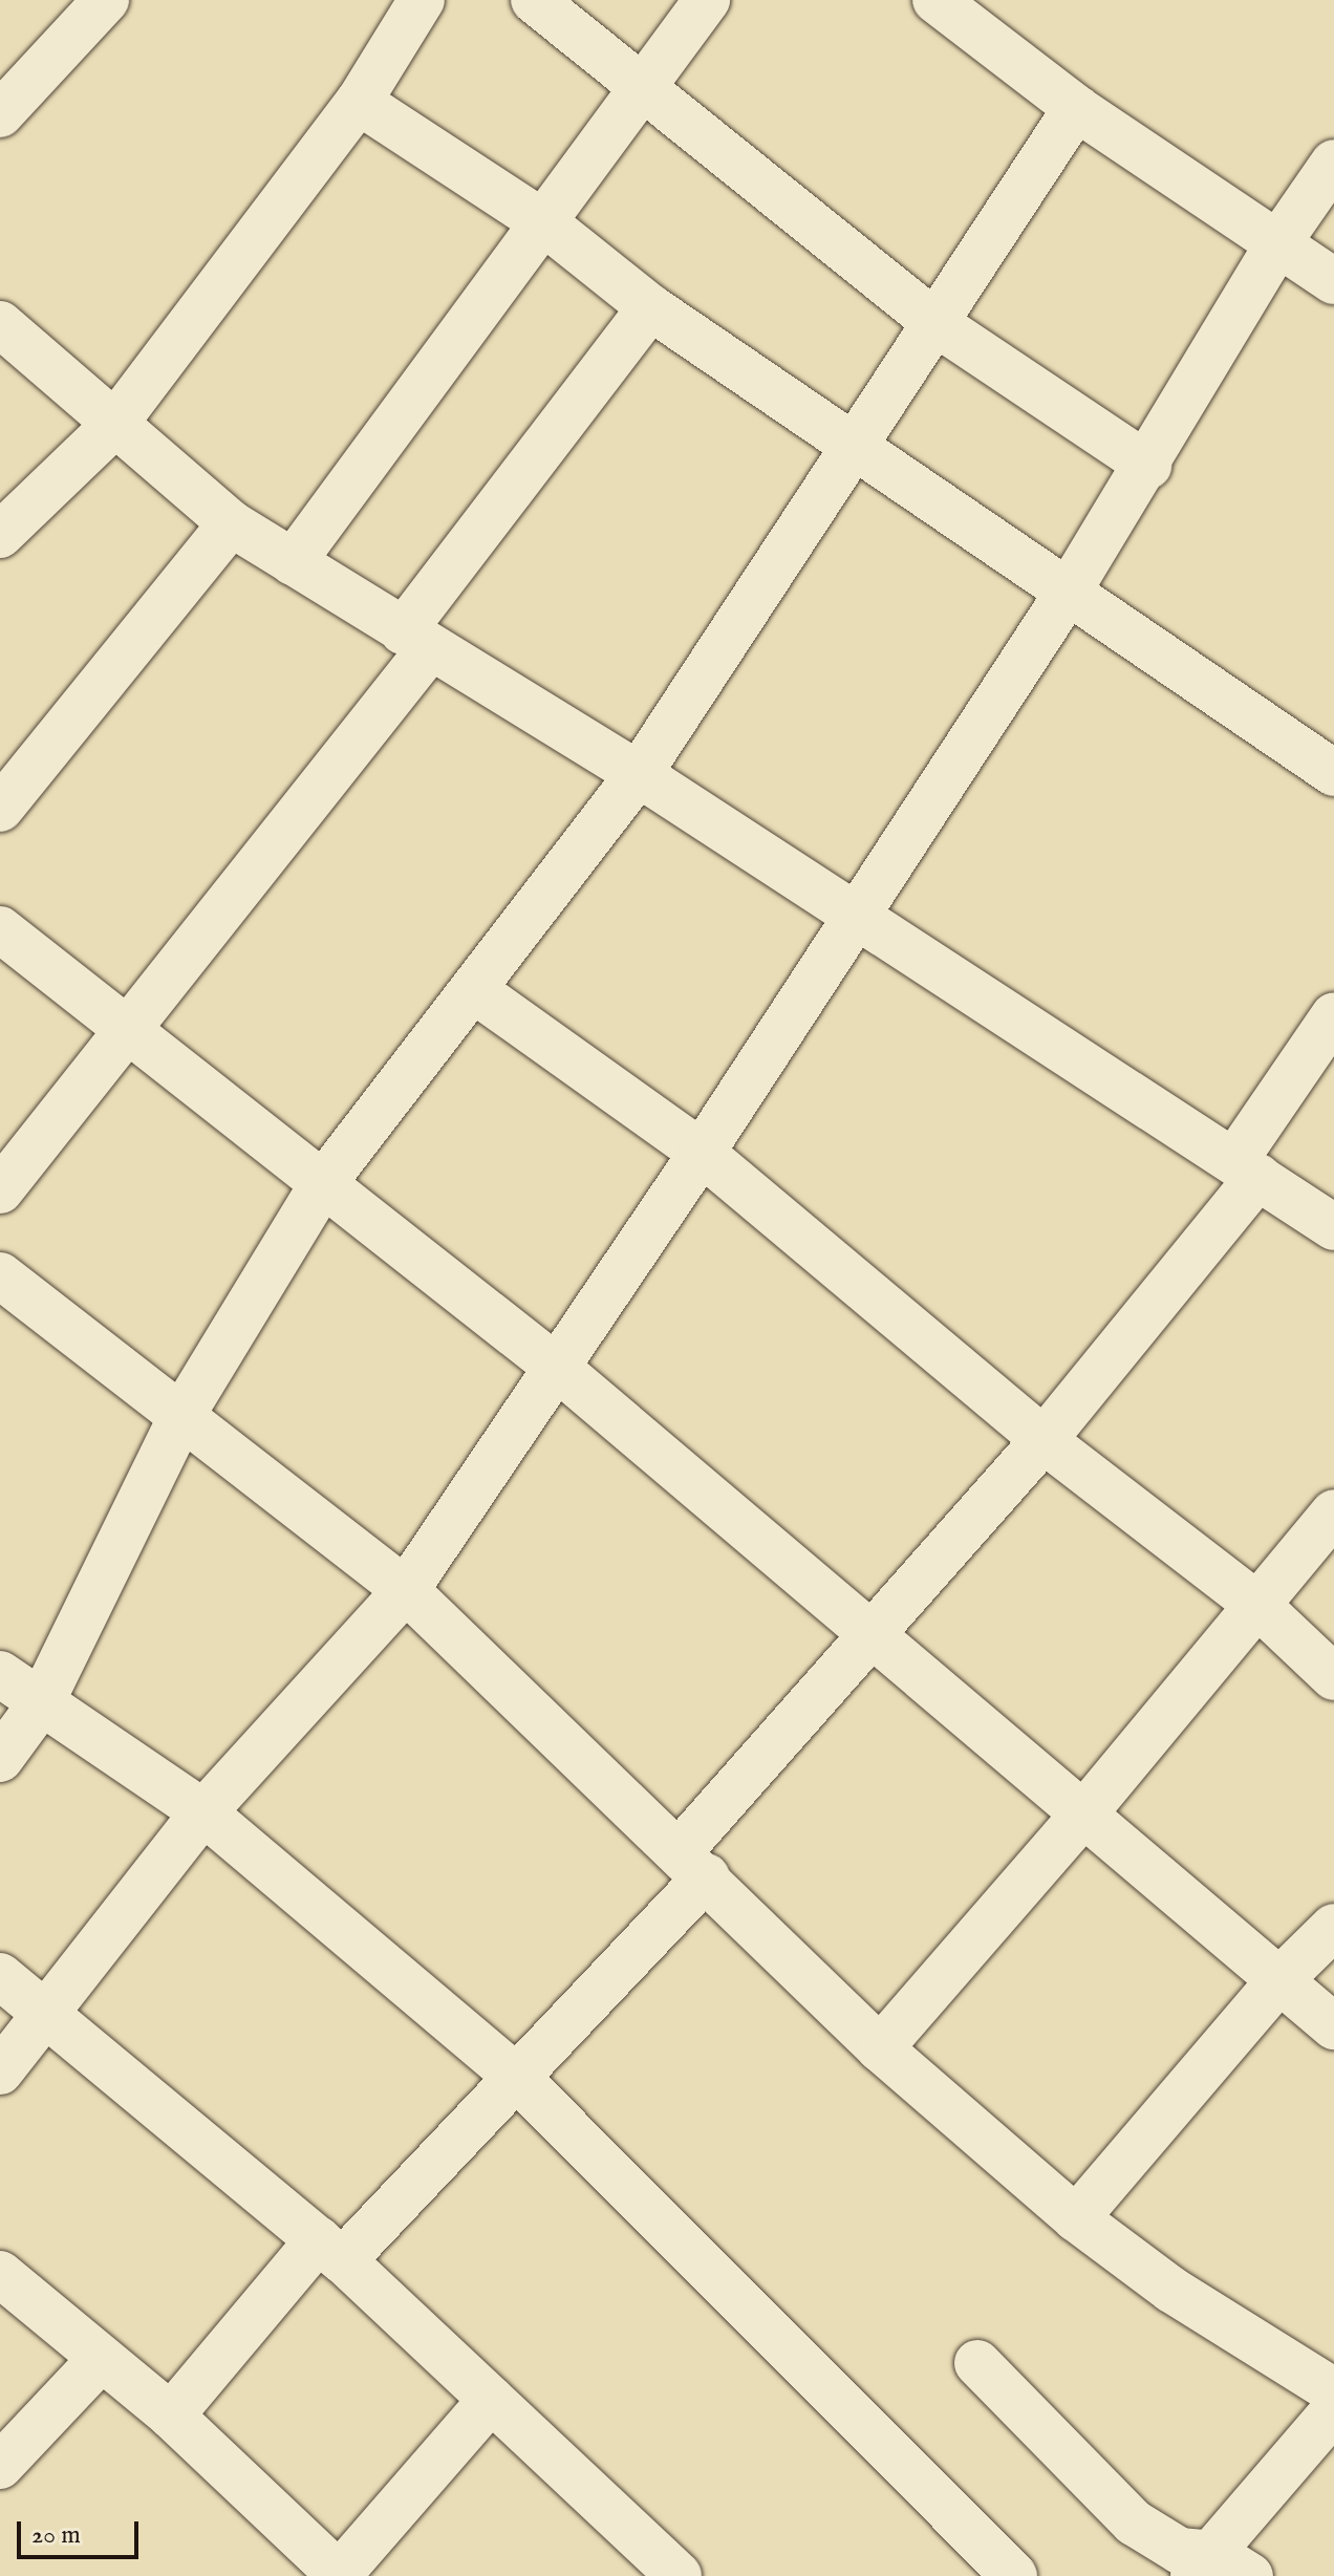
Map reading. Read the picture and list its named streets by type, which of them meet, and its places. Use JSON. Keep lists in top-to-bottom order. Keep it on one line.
{"scale_bar":"20 m"}
